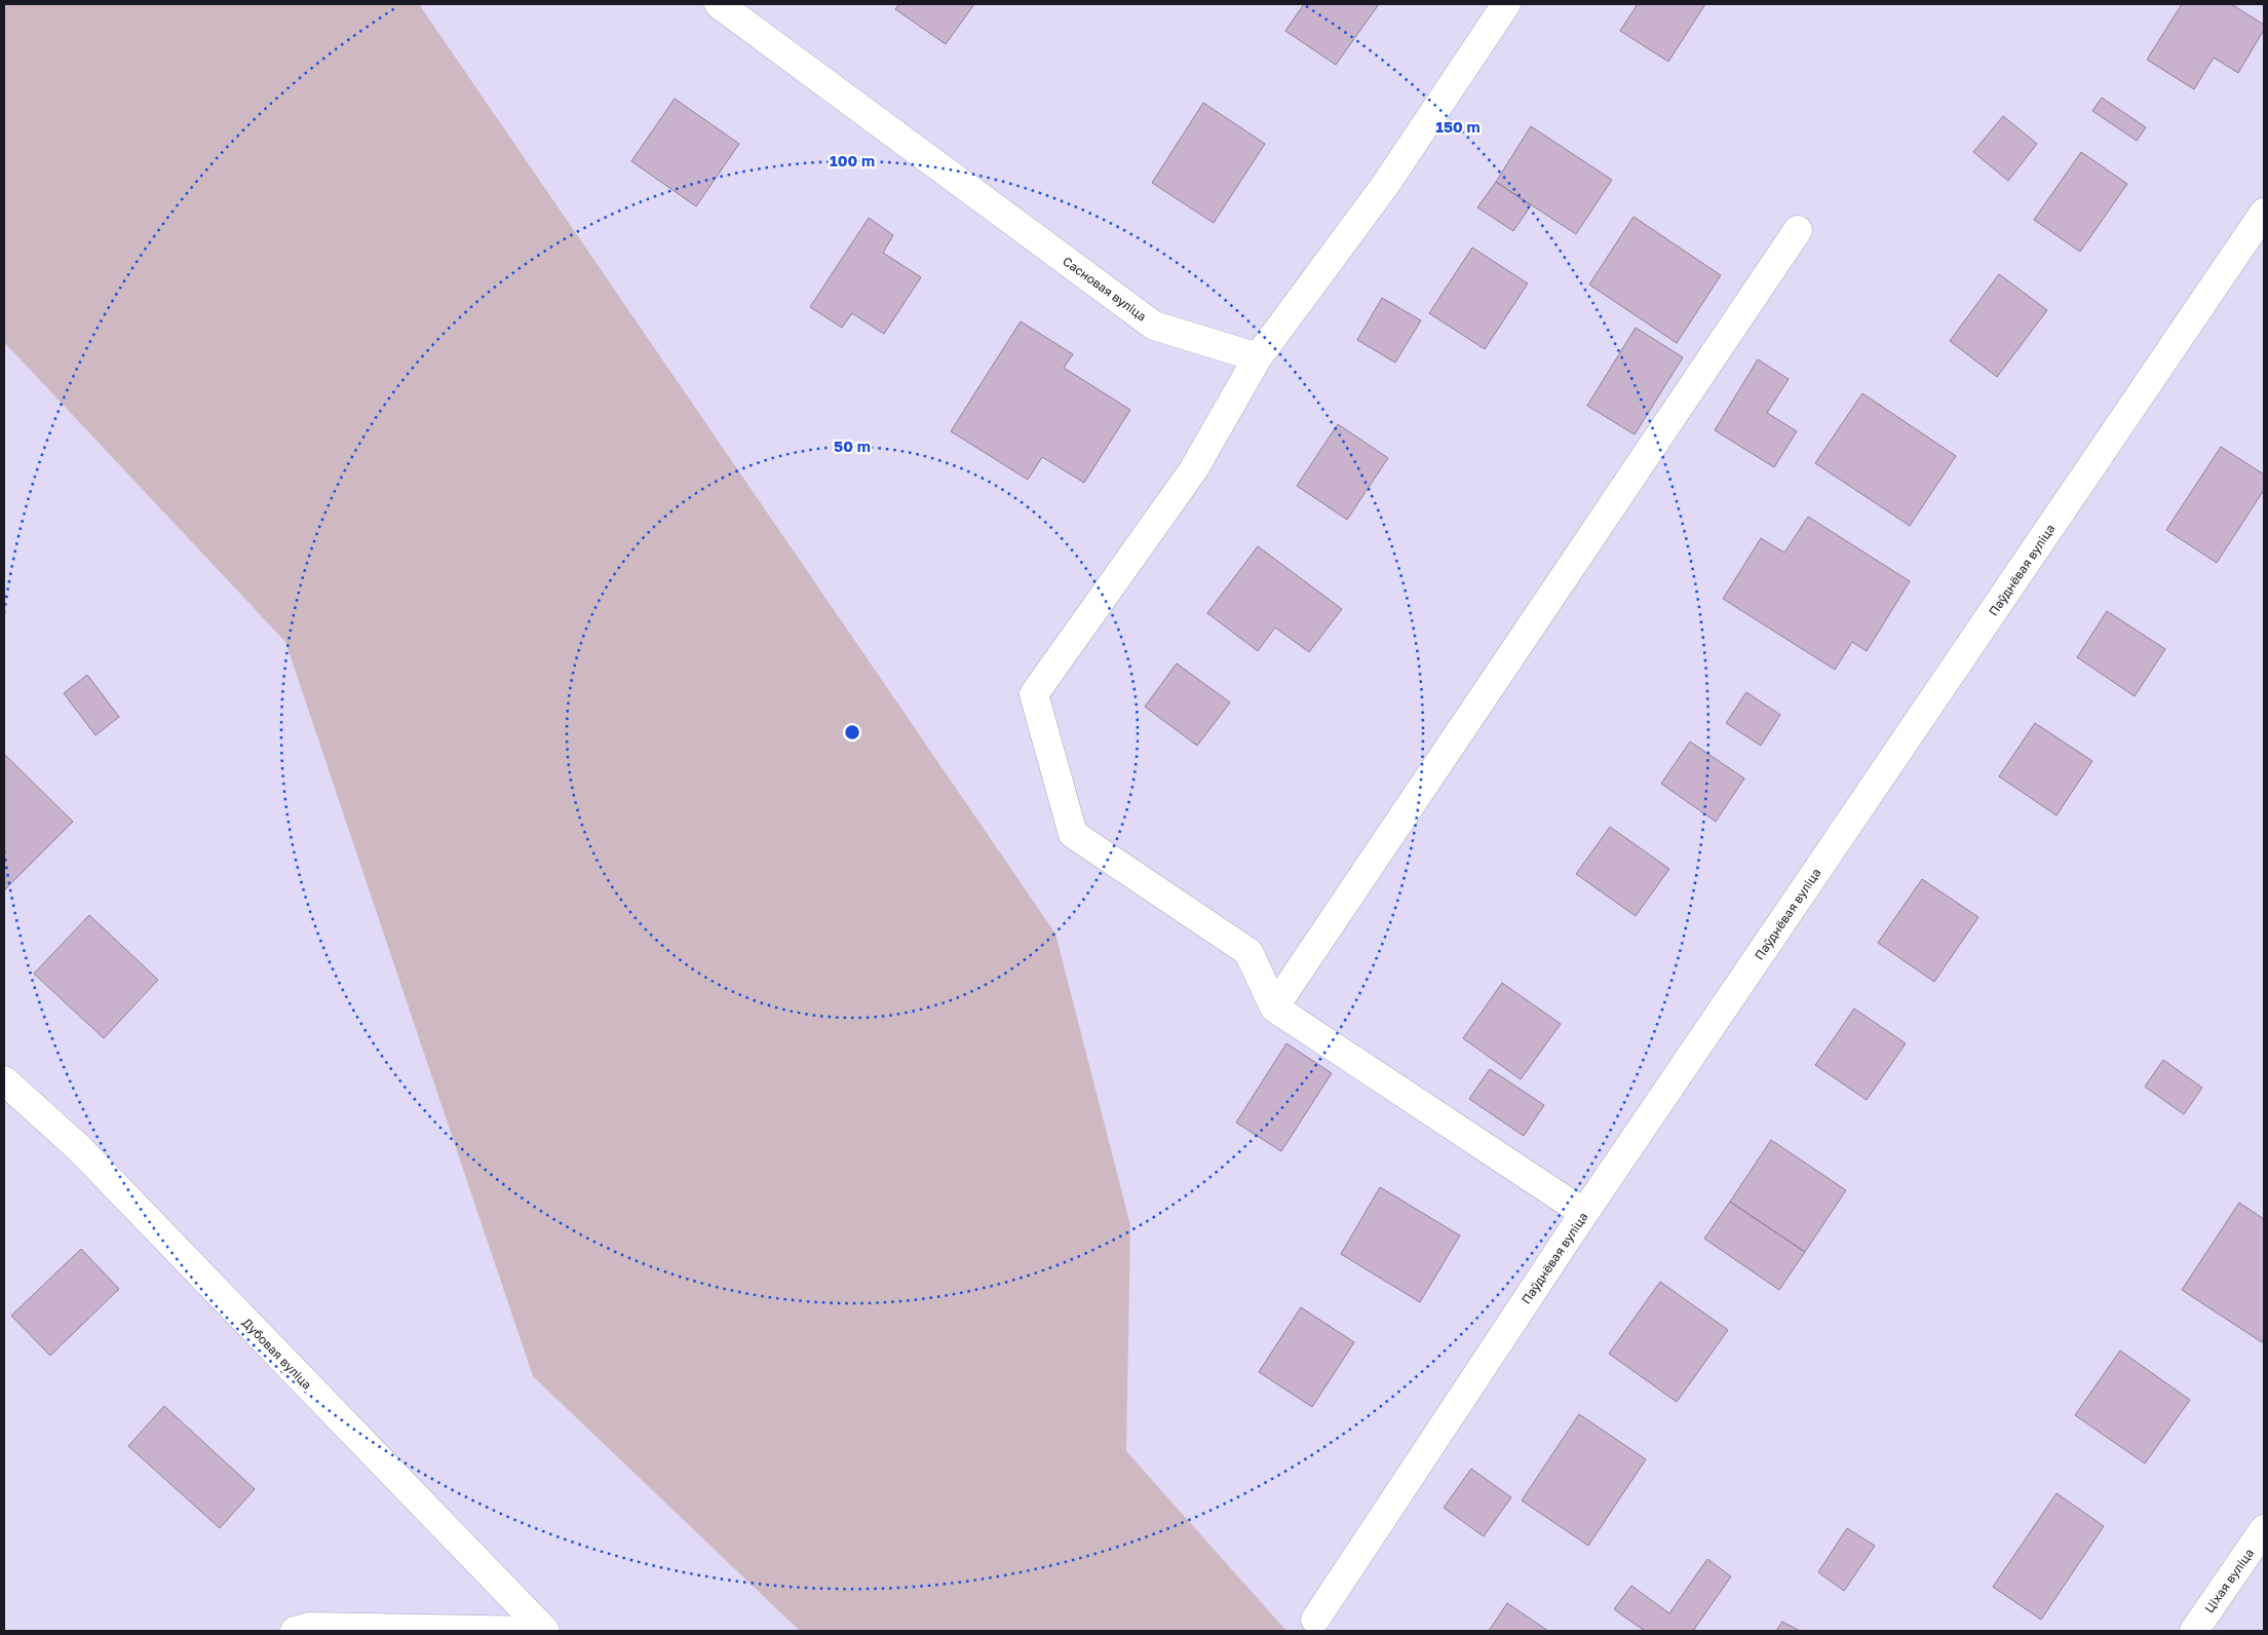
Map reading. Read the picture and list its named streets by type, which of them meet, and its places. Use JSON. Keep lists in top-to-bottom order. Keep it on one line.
{"streets":{"street":["Сасновая вуліца","Паўднёвая вуліца","Дубовая вуліца","Ціхая вуліца"]},"rings":["150 m","100 m","50 m"]}
